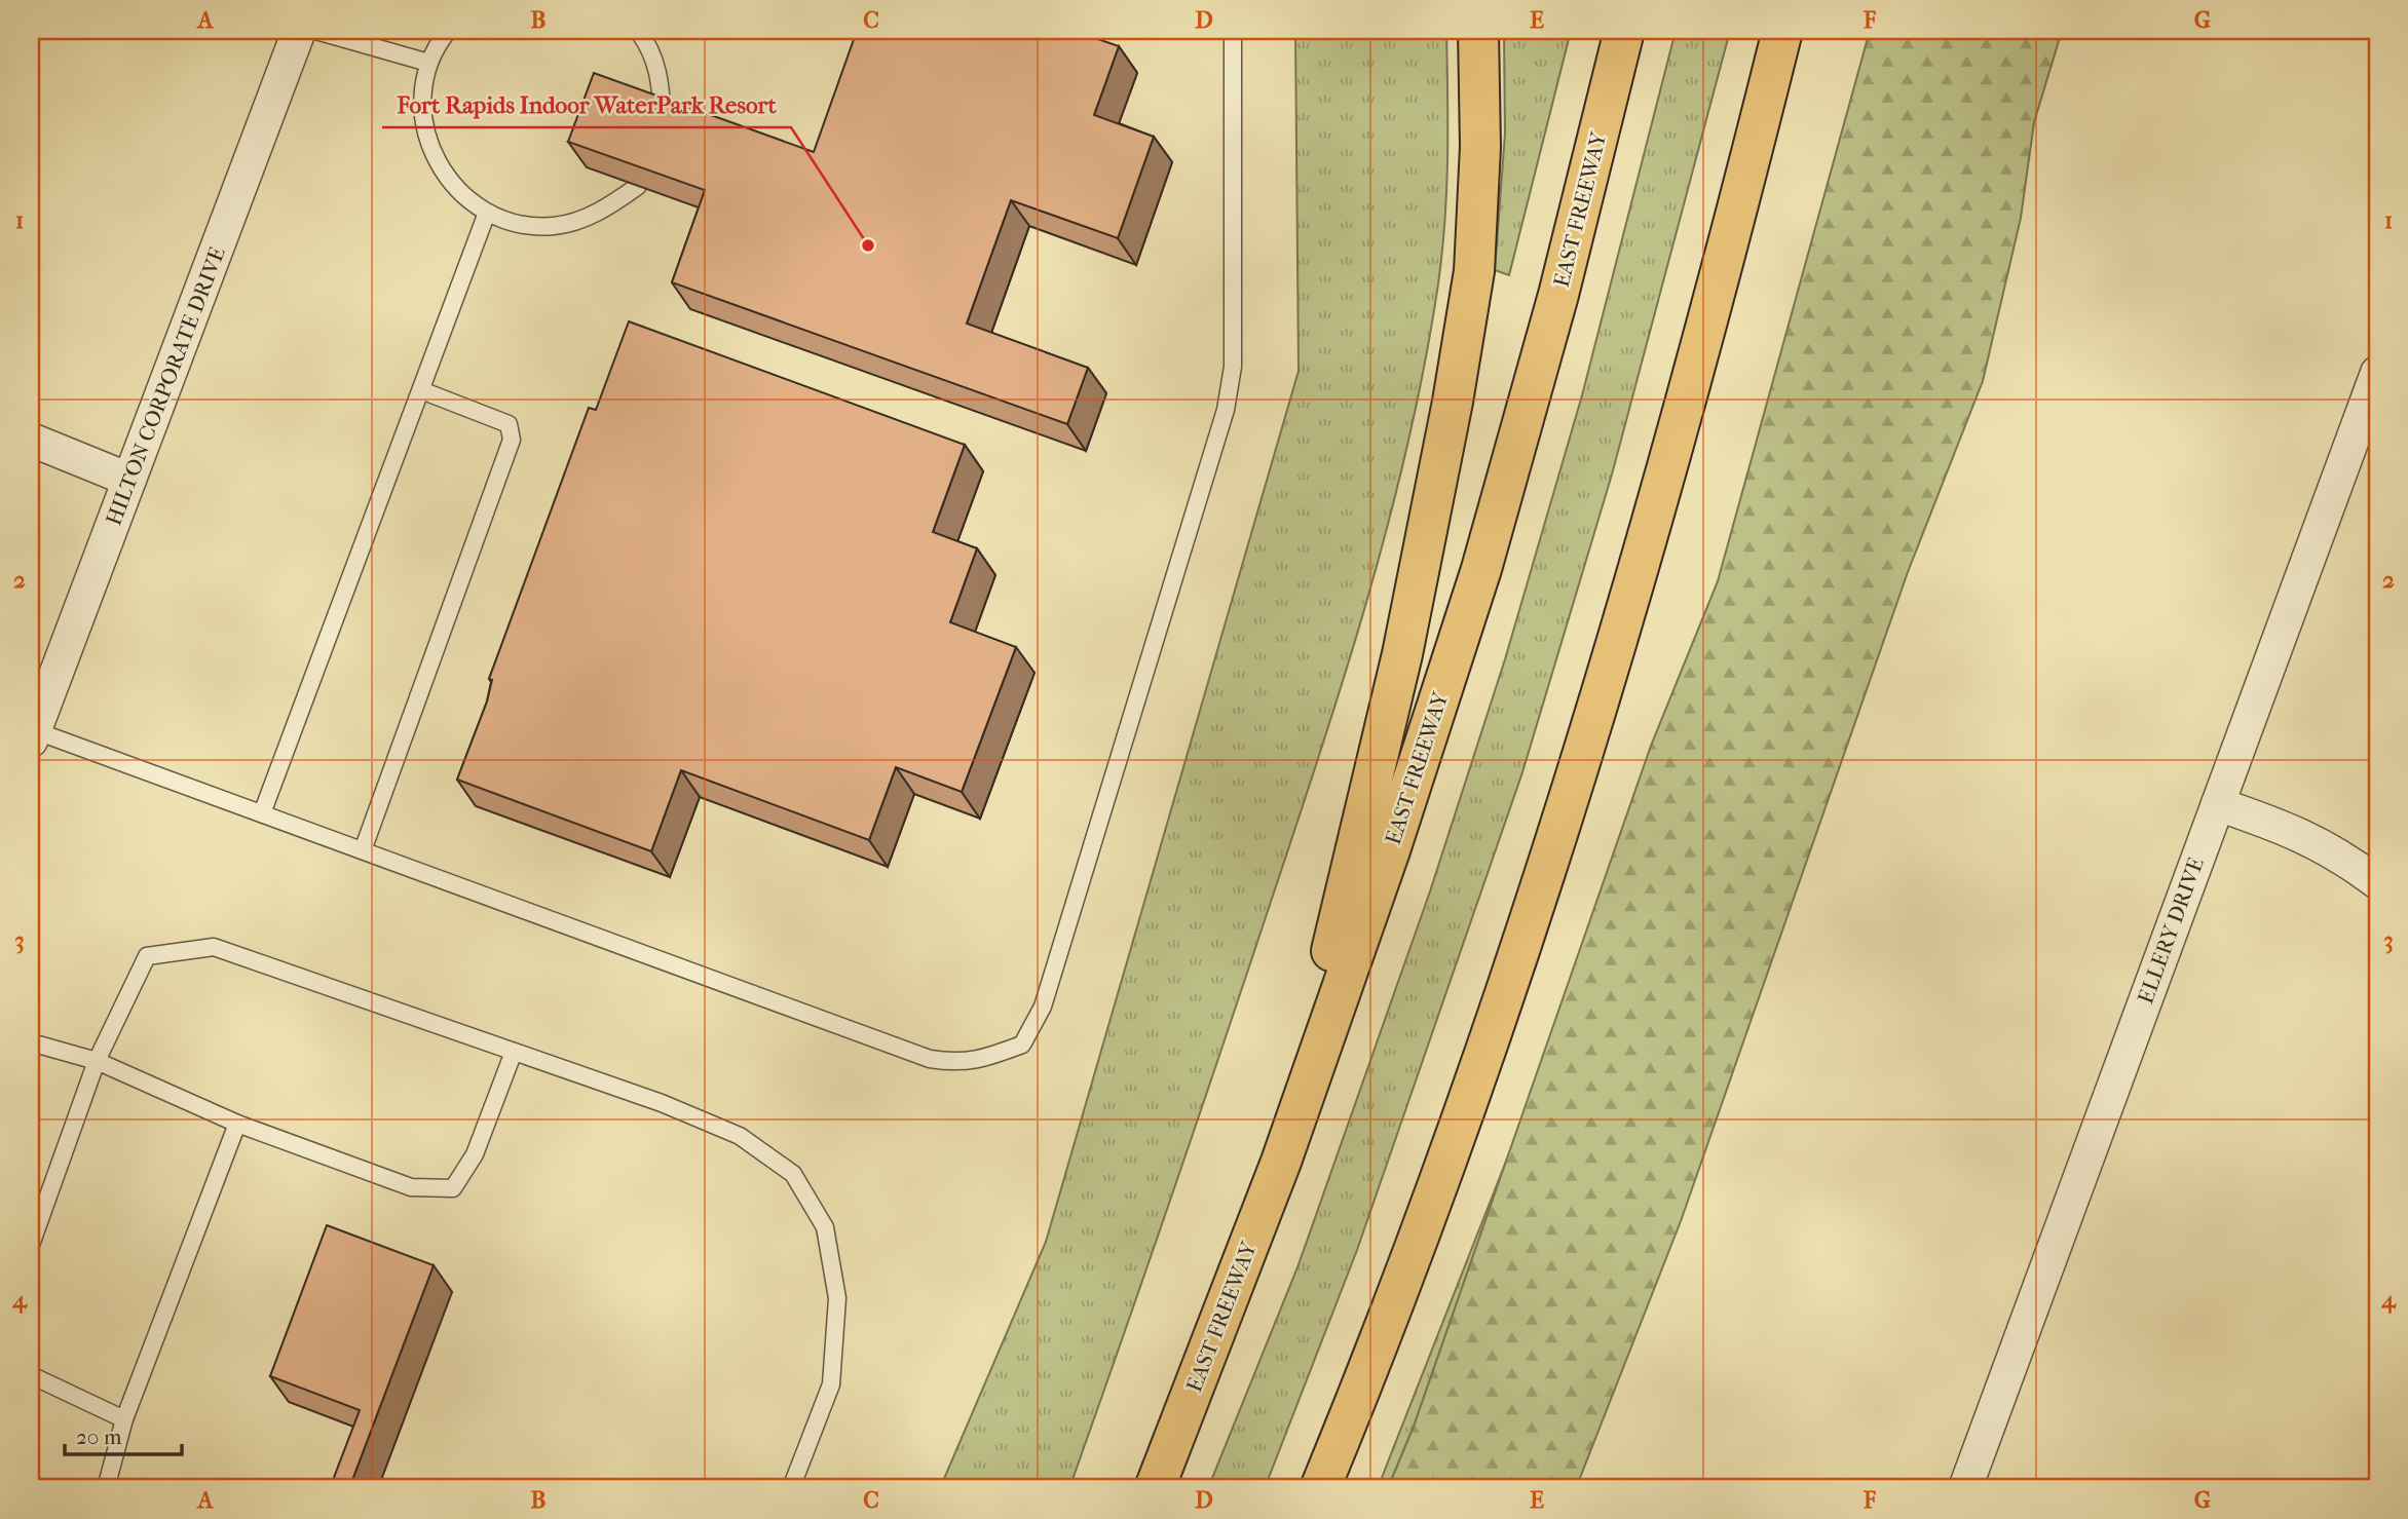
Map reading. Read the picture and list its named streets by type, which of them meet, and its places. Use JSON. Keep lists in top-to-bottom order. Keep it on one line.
{"streets":{"highway":["EAST FREEWAY"],"street":["HILTON CORPORATE DRIVE","ELLERY DRIVE"]},"places":["Fort Rapids Indoor WaterPark Resort"],"scale_bar":"20 m","grid":{"columns":["A","B","C","D","E","F","G"],"rows":["1","2","3","4"]}}
